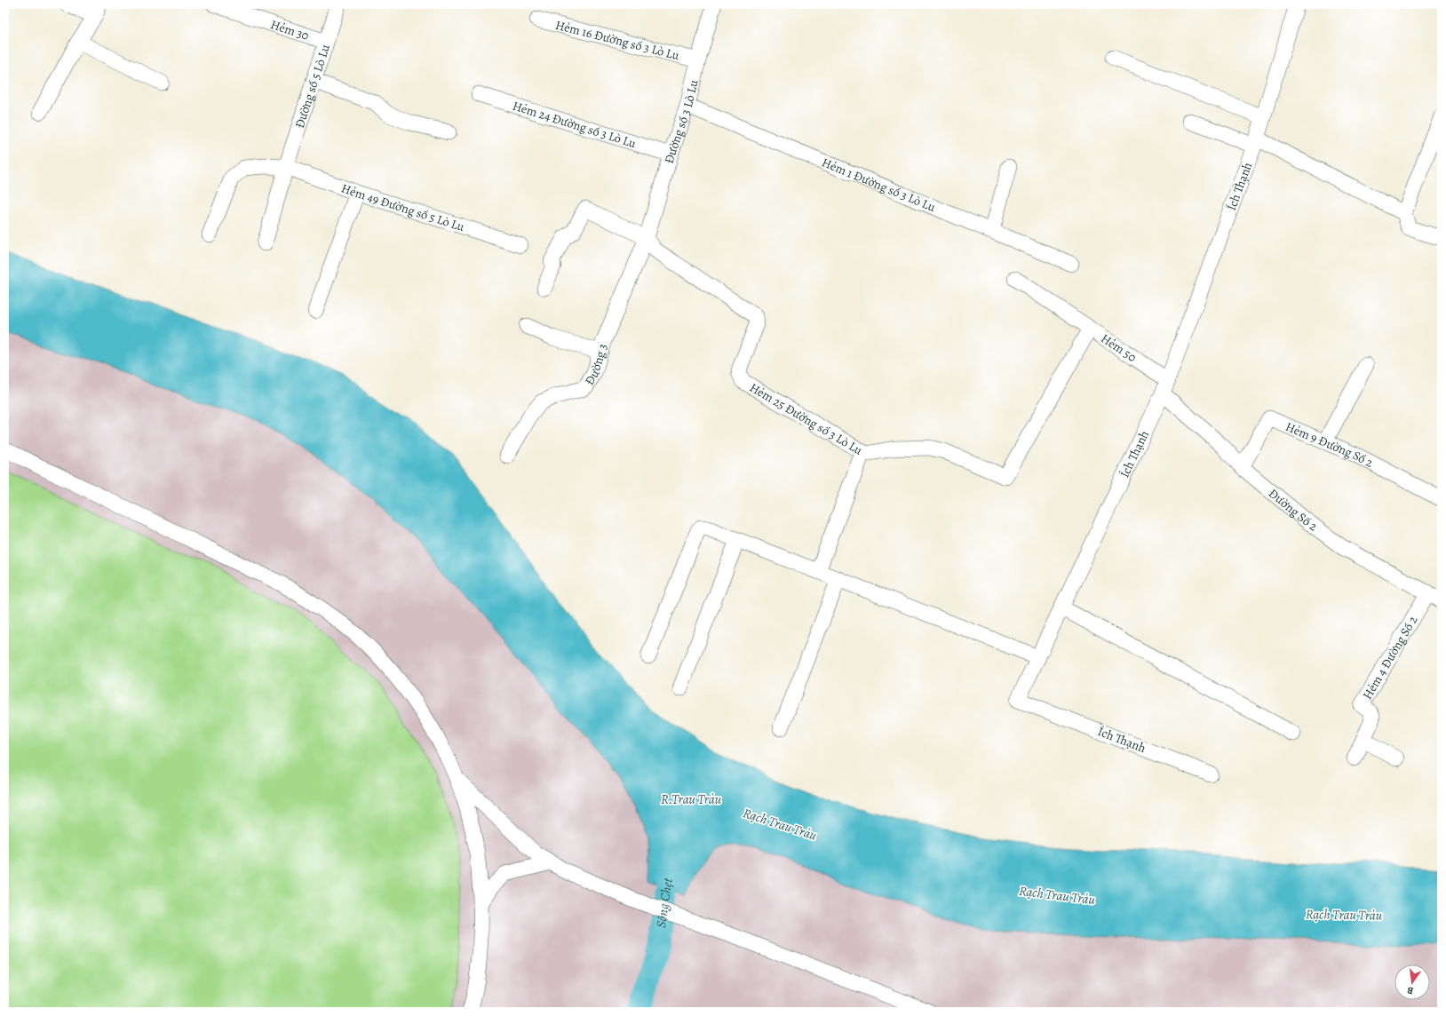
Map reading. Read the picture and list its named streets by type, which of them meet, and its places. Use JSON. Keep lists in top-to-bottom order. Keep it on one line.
{"streets":{"street":["Hẻm 30","Hẻm 16 Đường số 3 Lò Lu","Đường số 5 Lò Lu","Đường số 3 Lò Lu","Hẻm 24 Đường số 3 Lò Lu","Hẻm 1 Đường số 3 Lò Lu","Ích Thạnh","Hẻm 49 Đường số 5 Lò Lu","Hẻm 50","Đường 3","Hẻm 25 Đường số 3 Lò Lu","Hẻm 9 Đường Số 2","Đường Số 2","Hẻm 4 Đường Số 2"]},"crossings":[["Hẻm 30","Đường số 5 Lò Lu"],["Hẻm 16 Đường số 3 Lò Lu","Đường số 3 Lò Lu"],["Đường số 5 Lò Lu","Hẻm 49 Đường số 5 Lò Lu"],["Đường số 3 Lò Lu","Hẻm 24 Đường số 3 Lò Lu"],["Đường số 3 Lò Lu","Hẻm 1 Đường số 3 Lò Lu"],["Đường số 3 Lò Lu","Đường 3"],["Đường số 3 Lò Lu","Hẻm 25 Đường số 3 Lò Lu"],["Ích Thạnh","Hẻm 50"],["Ích Thạnh","Đường Số 2"],["Hẻm 50","Hẻm 25 Đường số 3 Lò Lu"],["Hẻm 50","Đường Số 2"],["Đường 3","Hẻm 25 Đường số 3 Lò Lu"],["Hẻm 9 Đường Số 2","Đường Số 2"],["Đường Số 2","Hẻm 4 Đường Số 2"]],"water":["R.Trau Trảu","Rạch Trau Trảu","Sông Chẹt"],"north":"bottom"}
